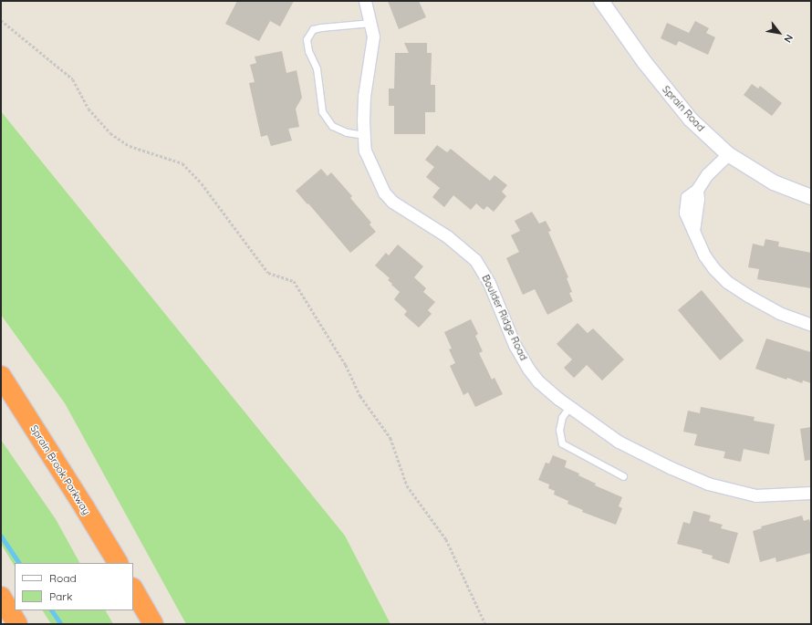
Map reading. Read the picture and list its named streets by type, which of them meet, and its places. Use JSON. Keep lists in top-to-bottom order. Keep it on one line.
{"streets":{"highway":["Sprain Brook Parkway"],"street":["Sprain Road","Boulder Ridge Road"]},"legend":["Road","Park"],"north":"bottom right"}
